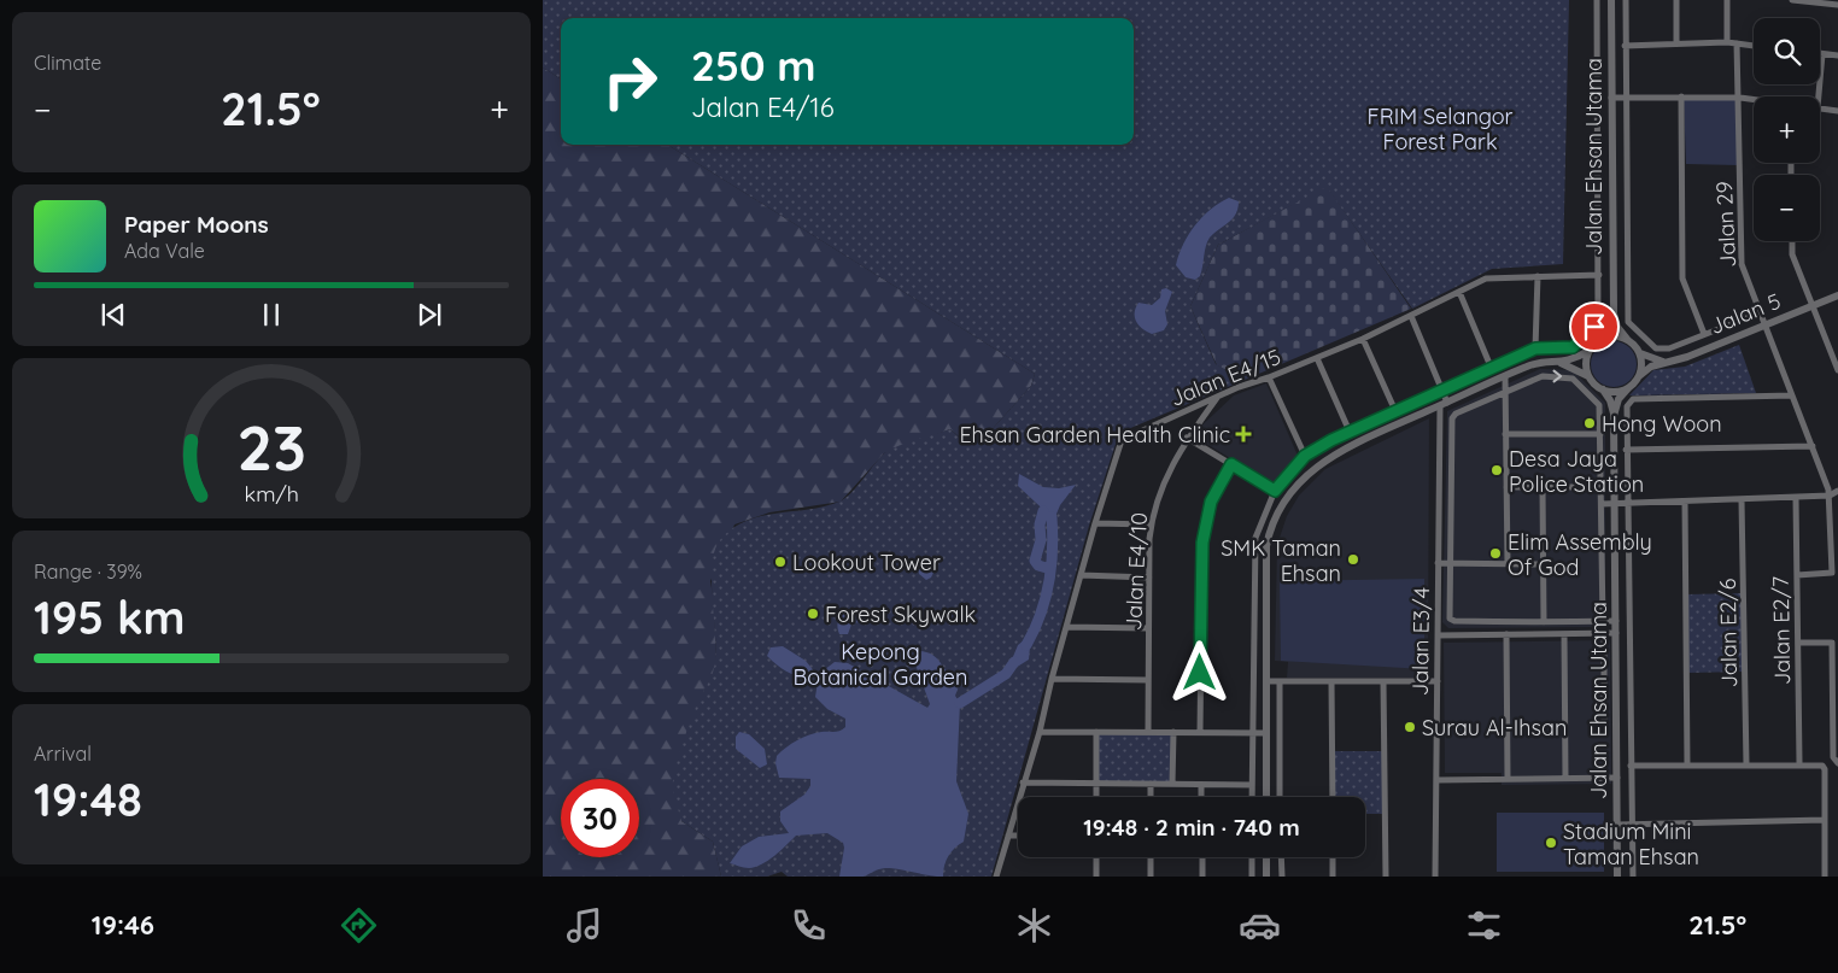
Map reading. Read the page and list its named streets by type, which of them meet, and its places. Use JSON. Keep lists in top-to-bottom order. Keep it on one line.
{"streets":{"street":["Jalan Ehsan Utama","Jalan 29","Jalan 5","Jalan E4/15","Jalan E4/10","Jalan E2/7","Jalan E2/6","Jalan E3/4"]},"crossings":[["Jalan Ehsan Utama","Jalan 5"],["Jalan 29","Jalan 5"],["Jalan E4/15","Jalan E4/10"],["Jalan E4/15","Jalan E3/4"]],"parks":["FRIM Selangor Forest Park","Kepong Botanical Garden"],"places":{"other":["Hong Woon","Desa Jaya Police Station","Elim Assembly Of God","SMK Taman Ehsan","Lookout Tower","Forest Skywalk","Surau Al-Ihsan","Stadium Mini Taman Ehsan"],"health":["Ehsan Garden Health Clinic"]},"page":{"tile":["Climate",["Range · 39%","195 km"],["Arrival","19:48"]],"map_buttons":["+","−"],"turn":["250 m","Jalan E4/16"],"heat":["−","21.5°","+"],"song":["Paper Moons","Ada Vale"],"limit":"30","trip":"19:48 · 2 min · 740 m","tabs":["19:46","21.5°"],"gauge":["23","km/h"]}}
